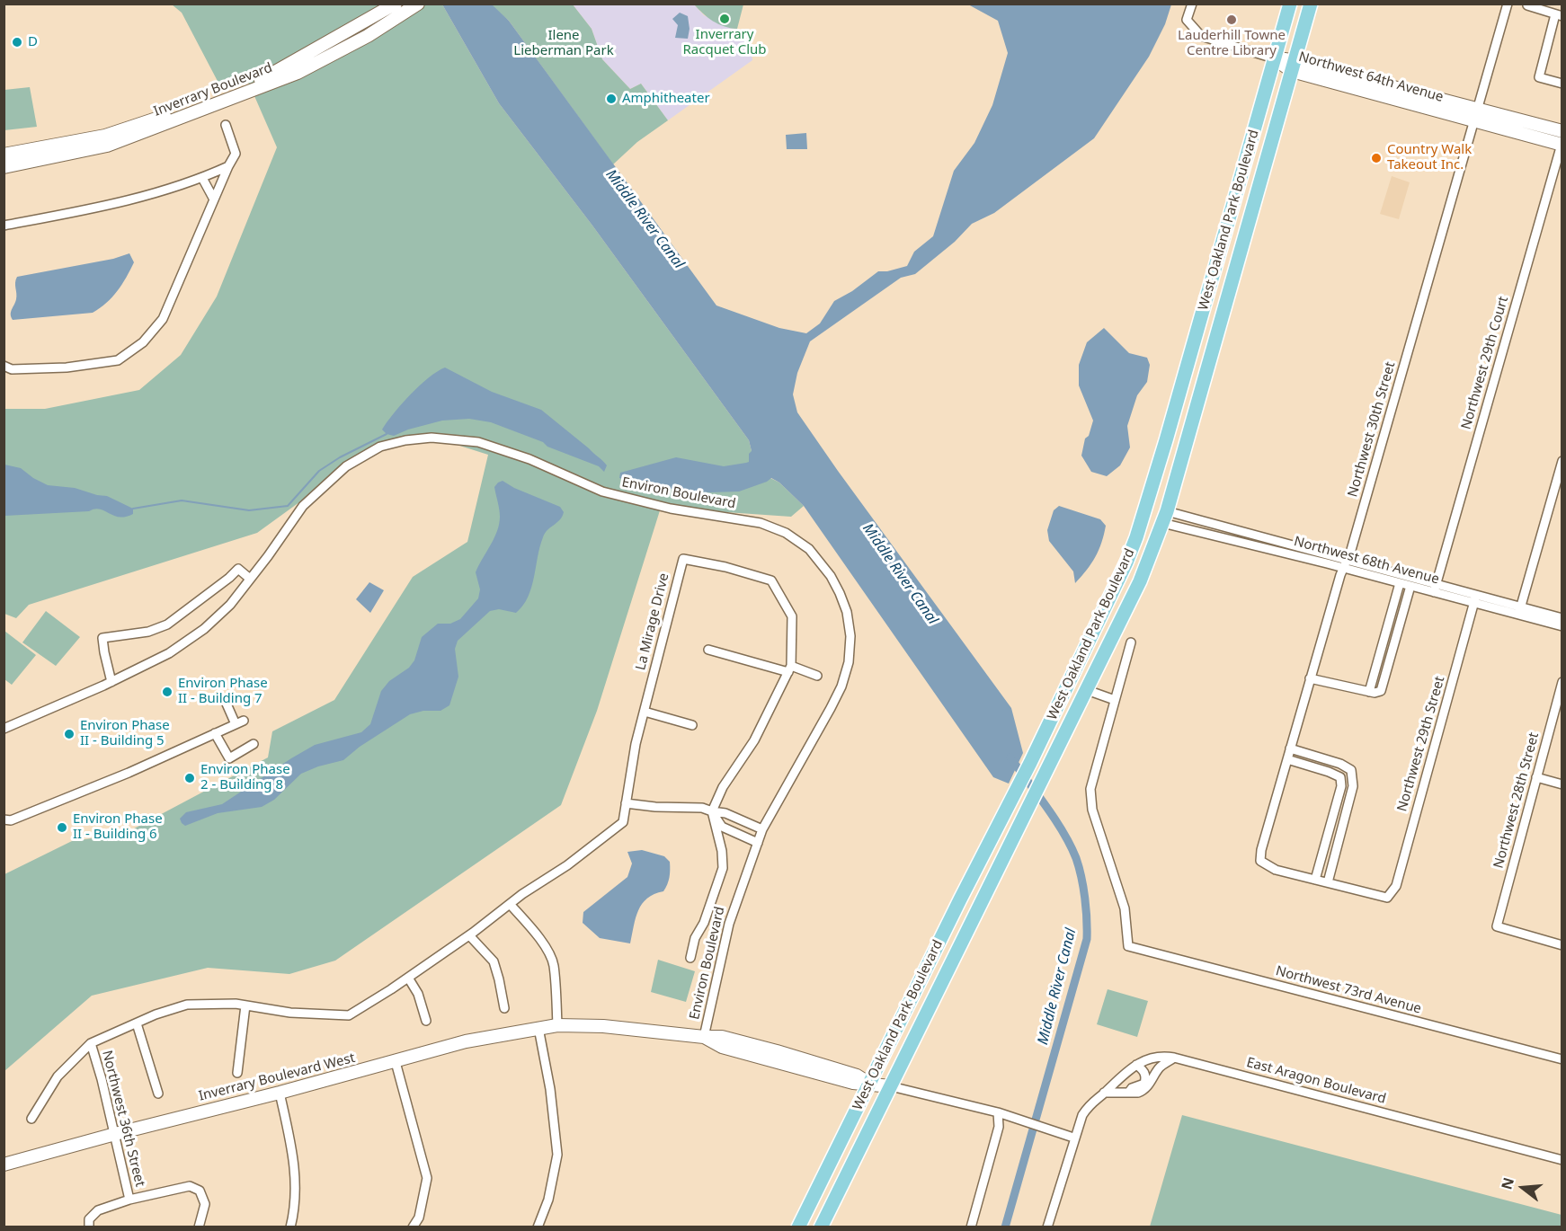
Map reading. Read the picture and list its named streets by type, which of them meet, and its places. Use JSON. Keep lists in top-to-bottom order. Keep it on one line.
{"streets":{"main road":["West Oakland Park Boulevard"],"street":["Northwest 64th Avenue","Inverrary Boulevard","Northwest 29th Court","Northwest 30th Street","Environ Boulevard","Northwest 68th Avenue","La Mirage Drive","Northwest 29th Street","Northwest 28th Street","Northwest 73rd Avenue","Inverrary Boulevard West","East Aragon Boulevard","Northwest 36th Street"]},"crossings":[["Northwest 64th Avenue","West Oakland Park Boulevard"],["Northwest 64th Avenue","Northwest 29th Court"],["Northwest 64th Avenue","Northwest 30th Street"],["West Oakland Park Boulevard","Northwest 68th Avenue"],["West Oakland Park Boulevard","Inverrary Boulevard West"],["Northwest 29th Court","Northwest 68th Avenue"],["Northwest 30th Street","Northwest 68th Avenue"],["Environ Boulevard","Inverrary Boulevard West"],["Northwest 68th Avenue","Northwest 29th Street"],["Inverrary Boulevard West","East Aragon Boulevard"],["Inverrary Boulevard West","Northwest 36th Street"]],"water":["Middle River Canal"],"parks":["Ilene Lieberman Park"],"places":["Inverrary Racquet Club","Lauderhill Towne Centre Library","D","Amphitheater","Country Walk Takeout Inc.","Environ Phase II - Building 7","Environ Phase II - Building 5","Environ Phase 2 - Building 8","Environ Phase II - Building 6"],"north":"left"}
